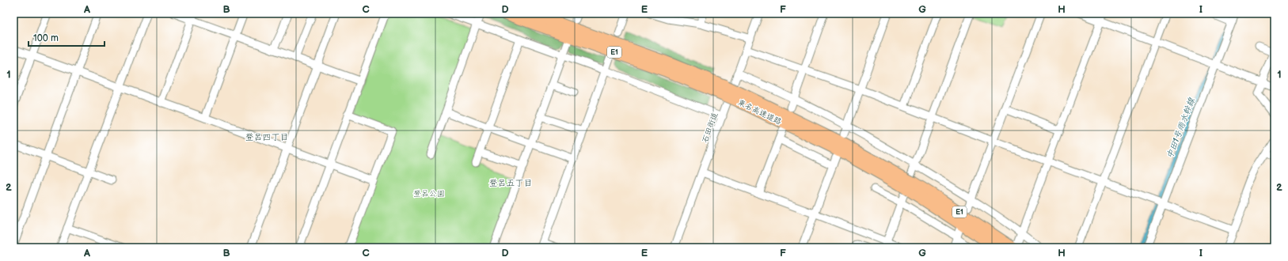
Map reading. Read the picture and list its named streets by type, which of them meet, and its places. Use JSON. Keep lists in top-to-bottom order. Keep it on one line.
{"streets":{"highway":["E1","東名高速道路"],"street":["石田街道"]},"districts":["登呂四丁目","登呂五丁目"],"water":["中田1号雨水幹線"],"parks":["登呂公園"],"scale_bar":"100 m","grid":{"columns":["A","B","C","D","E","F","G","H","I"],"rows":["1","2"]}}
